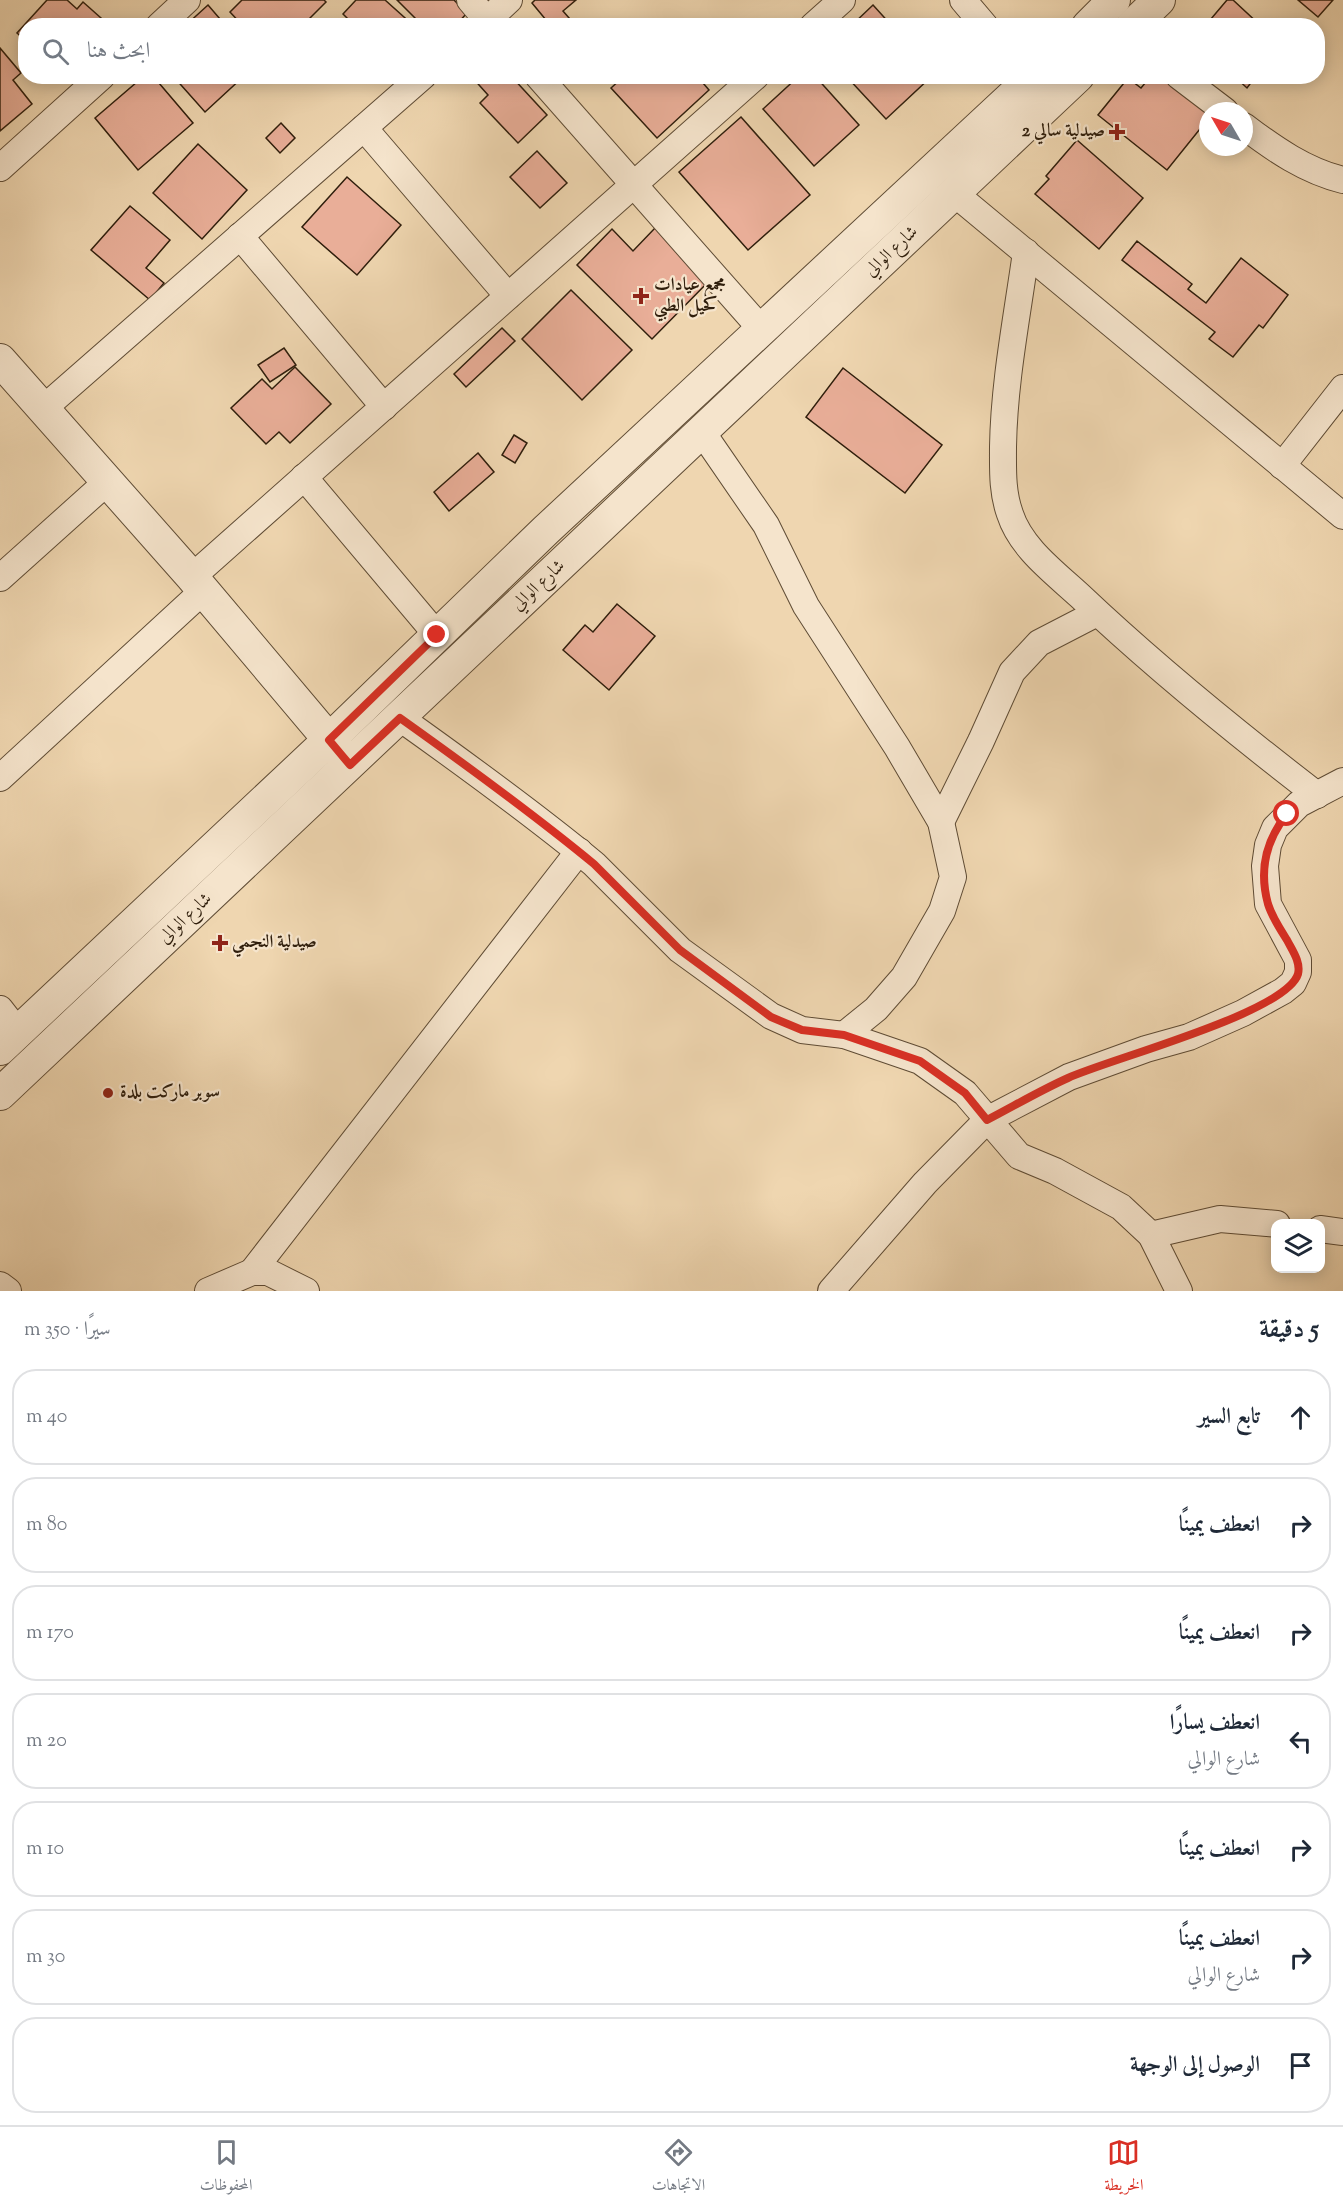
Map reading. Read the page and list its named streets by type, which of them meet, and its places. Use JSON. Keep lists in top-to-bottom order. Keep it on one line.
{"streets":{"street":["شارع الوالي"]},"places":{"health":["صيدلية سالي 2","مجمع عيادات كحيل الطبي","صيدلية النجمي"],"other":["سوبر ماركت بلدة"]},"north":"top left","page":{"search":"ابحث هنا","heading":["5 دقيقة","سيرًا · 350 m"],"list":[["تابع السير","40 m"],["انعطف يمينًا","80 m"],["انعطف يمينًا","170 m"],["انعطف يسارًا","شارع الوالي","20 m"],["انعطف يمينًا","10 m"],["انعطف يمينًا","شارع الوالي","30 m"],"الوصول إلى الوجهة"],"nav":["الخريطة","الاتجاهات","المحفوظات"]}}
